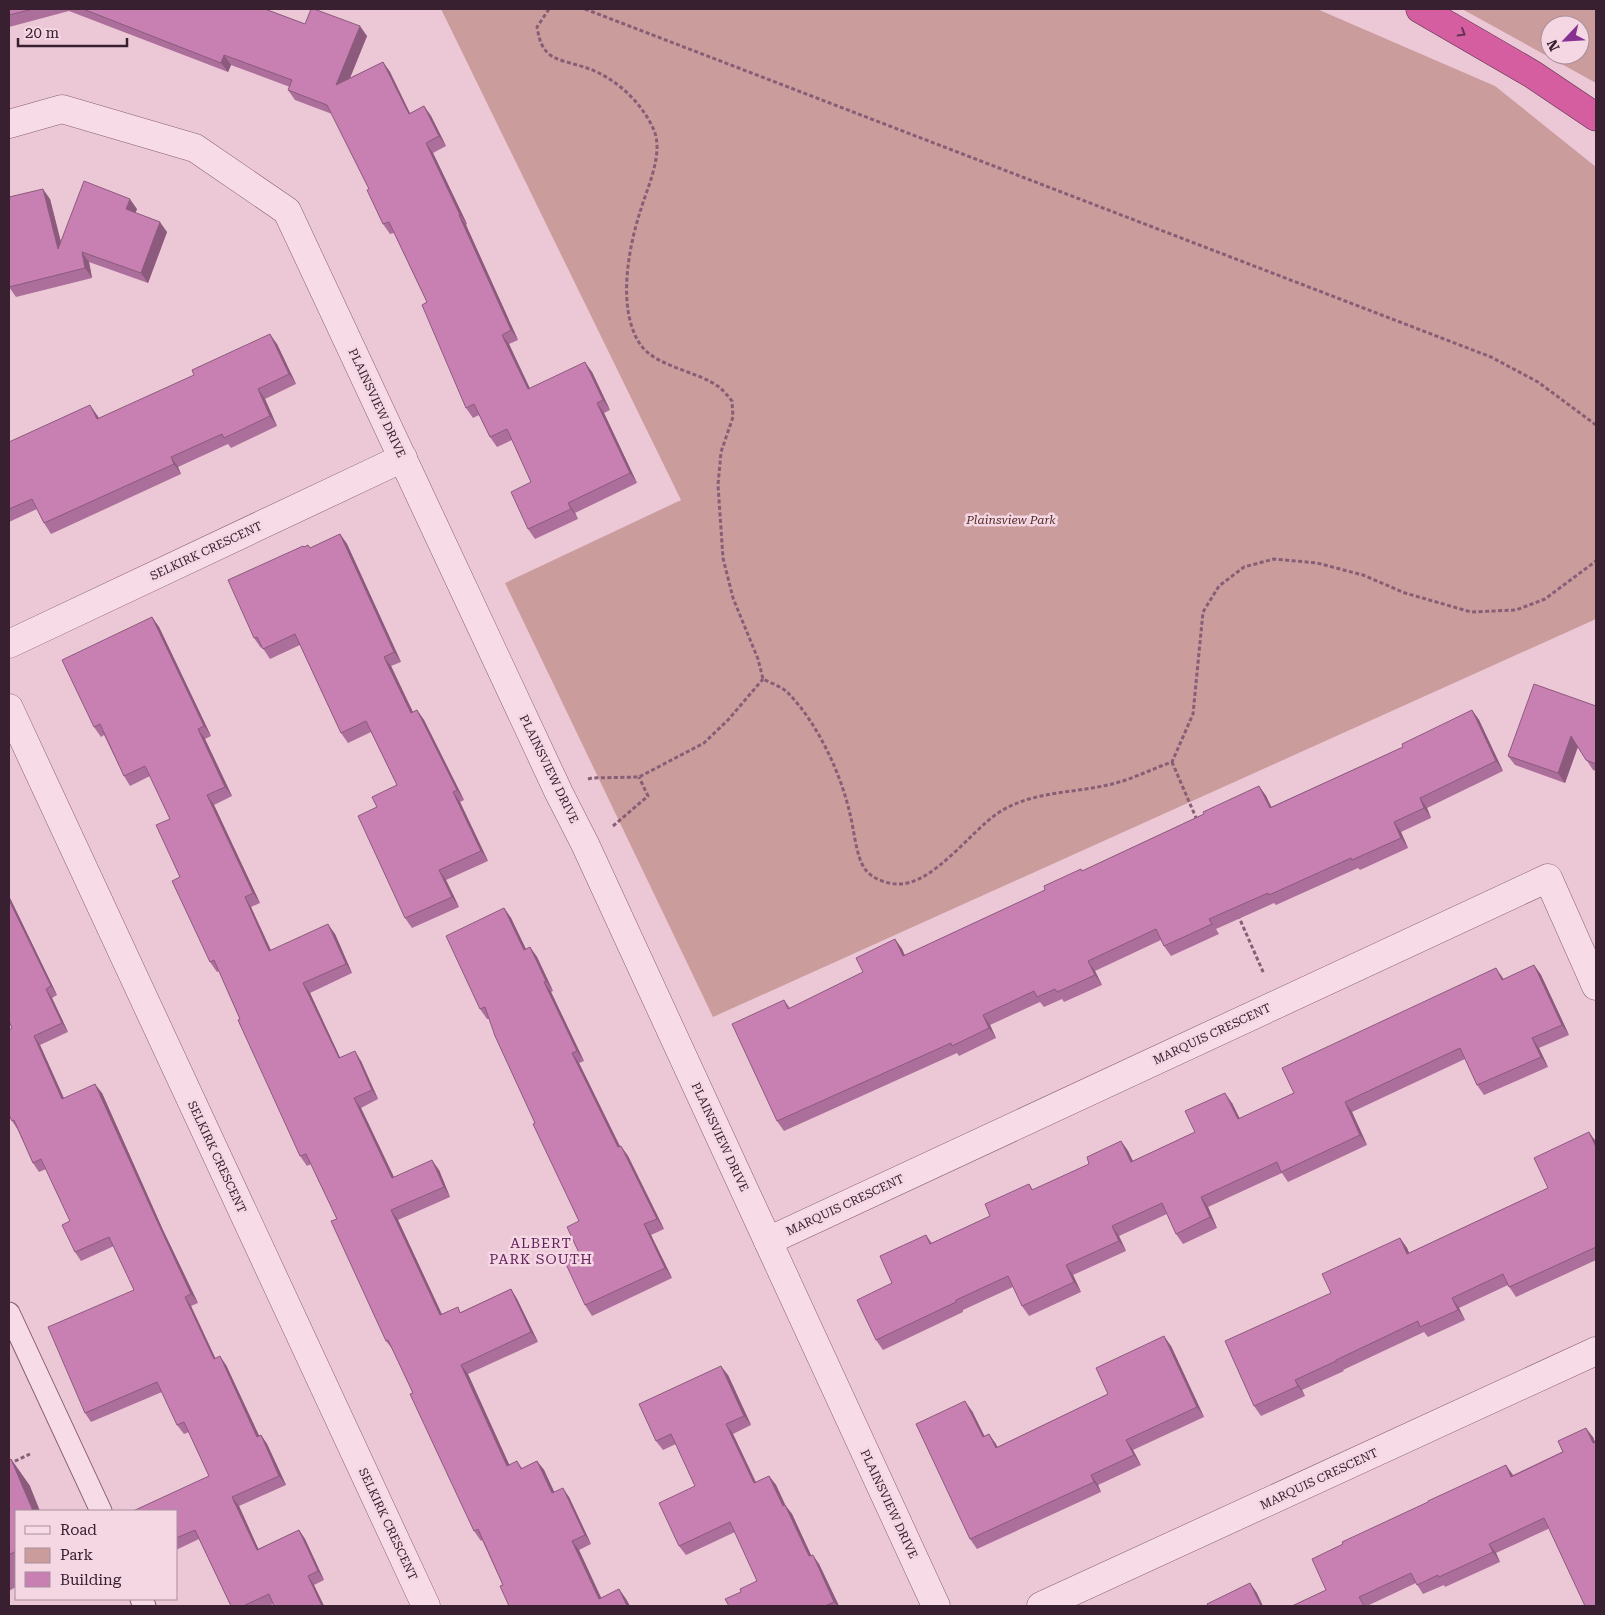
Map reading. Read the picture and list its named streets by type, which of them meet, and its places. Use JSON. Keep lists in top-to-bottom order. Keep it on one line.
{"streets":{"street":["PLAINSVIEW DRIVE","SELKIRK CRESCENT","MARQUIS CRESCENT"]},"crossings":[["PLAINSVIEW DRIVE","SELKIRK CRESCENT"],["PLAINSVIEW DRIVE","MARQUIS CRESCENT"]],"districts":["ALBERT PARK SOUTH"],"parks":["Plainsview Park"],"legend":["Road","Park","Building"],"scale_bar":"20 m","north":"bottom left"}
